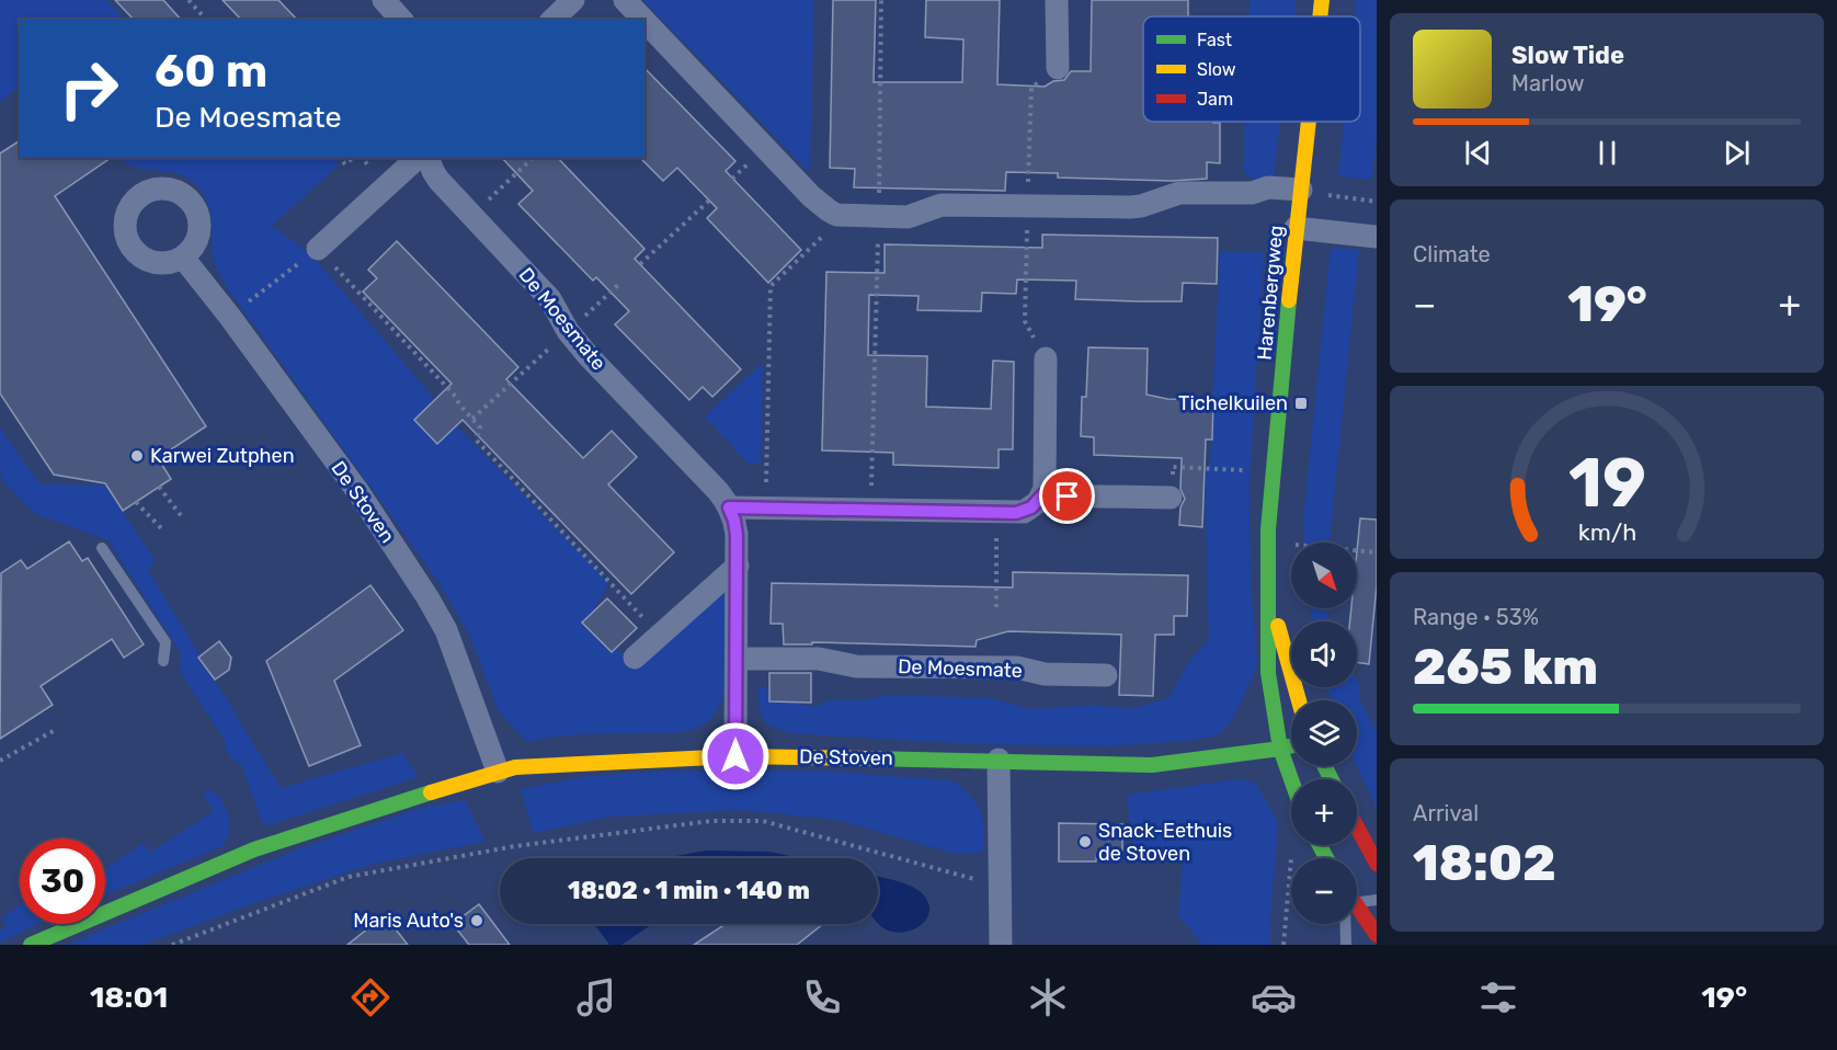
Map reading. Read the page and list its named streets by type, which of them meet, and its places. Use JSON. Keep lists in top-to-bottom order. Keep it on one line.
{"streets":{"street":["Harenbergweg","De Moesmate","De Stoven"]},"crossings":[["Harenbergweg","De Stoven"],["De Moesmate","De Stoven"]],"places":{"transit":["Tichelkuilen"],"other":["Karwei Zutphen","Snack-Eethuis de Stoven","Maris Auto's"]},"legend":["Fast","Slow","Jam"],"north":"bottom right","page":{"turn":["60 m","De Moesmate"],"song":["Slow Tide","Marlow"],"tile":["Climate",["Range · 53%","265 km"],["Arrival","18:02"]],"heat":["−","19°","+"],"map_buttons":["+","−"],"limit":"30","trip":"18:02 · 1 min · 140 m","tabs":["18:01","19°"],"gauge":["19","km/h"]}}
